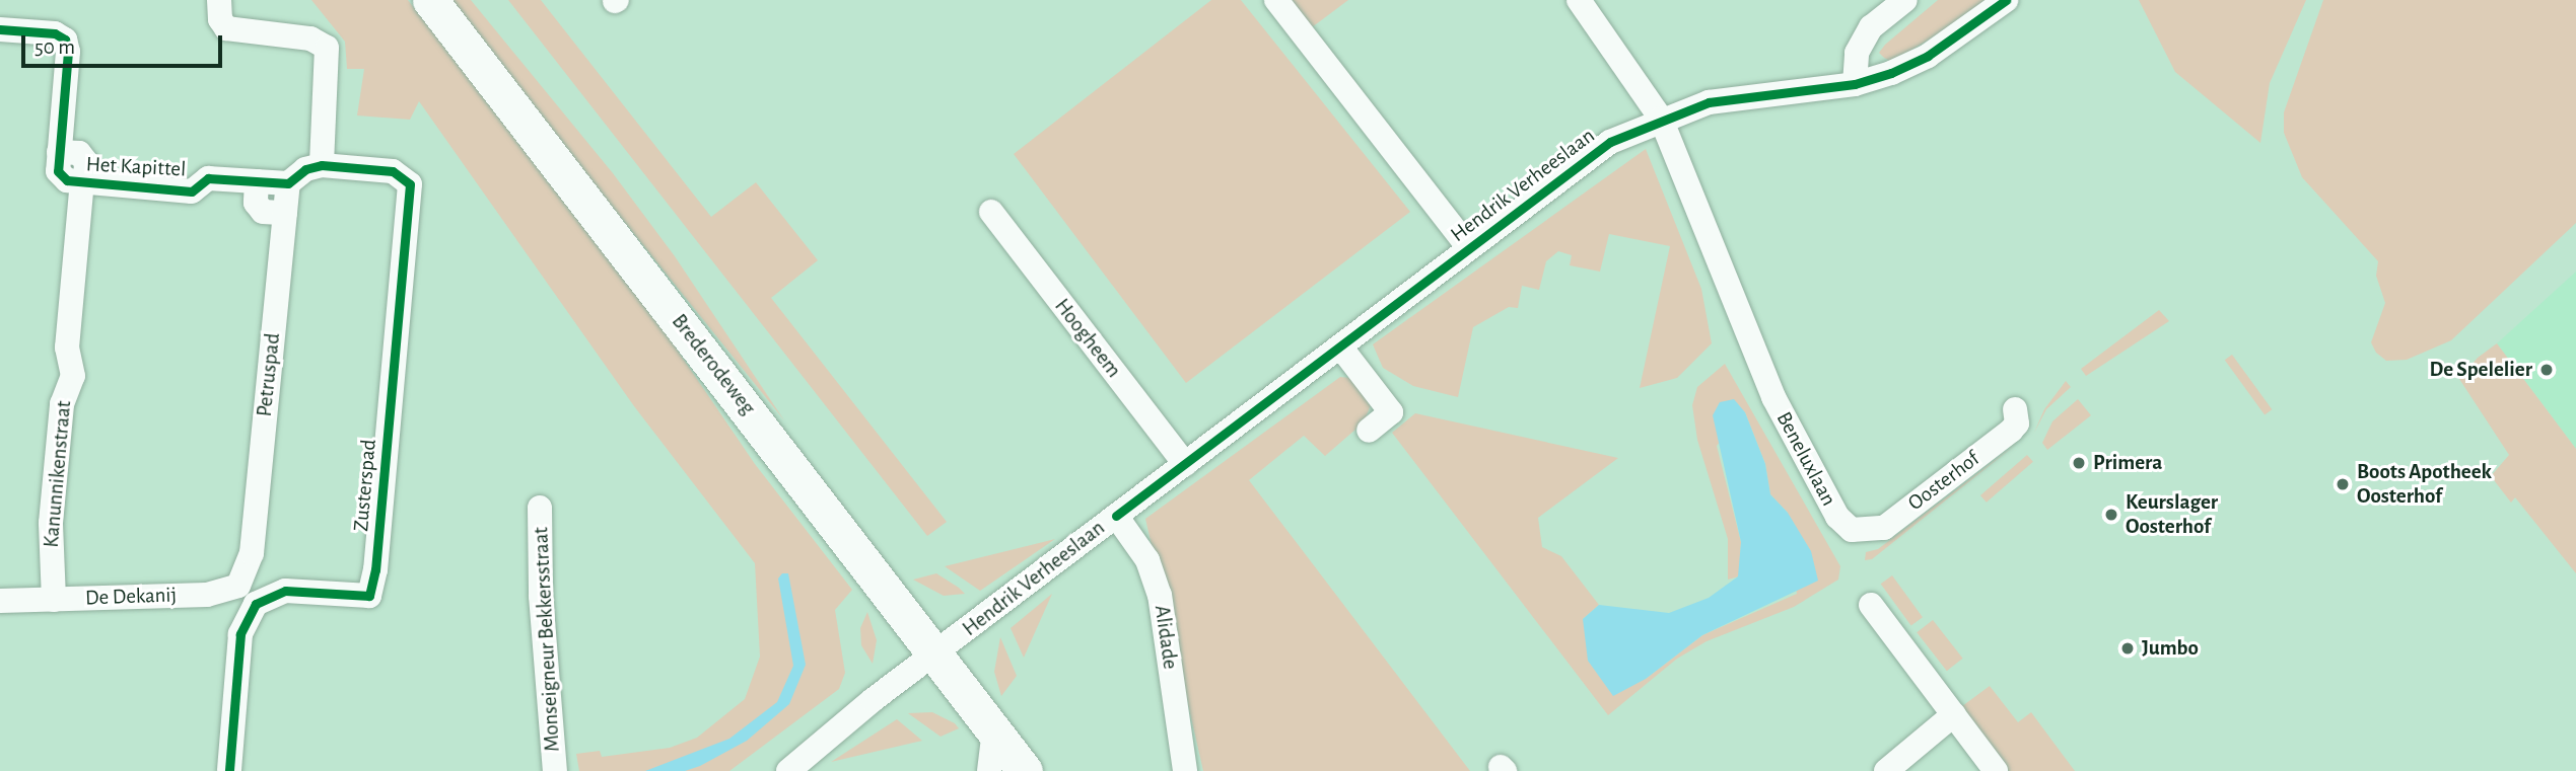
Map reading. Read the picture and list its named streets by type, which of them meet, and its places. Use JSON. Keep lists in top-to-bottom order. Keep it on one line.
{"streets":{"main road":["Brederodeweg"],"street":["Het Kapittel","Hendrik Verheeslaan","Hoogheem","Petruspad","Beneluxlaan","Kanunnikenstraat","Oosterhof","Zusterspad","De Dekanij","Alidade","Monseigneur Bekkersstraat"]},"crossings":[["Het Kapittel","Petruspad"],["Het Kapittel","Kanunnikenstraat"],["Hendrik Verheeslaan","Hoogheem"],["Hendrik Verheeslaan","Brederodeweg"],["Hendrik Verheeslaan","Beneluxlaan"],["Hendrik Verheeslaan","Alidade"],["Petruspad","De Dekanij"],["Beneluxlaan","Oosterhof"],["Kanunnikenstraat","De Dekanij"]],"places":["De Spelelier","Primera","Boots Apotheek Oosterhof","Keurslager Oosterhof","Jumbo"],"scale_bar":"50 m"}
